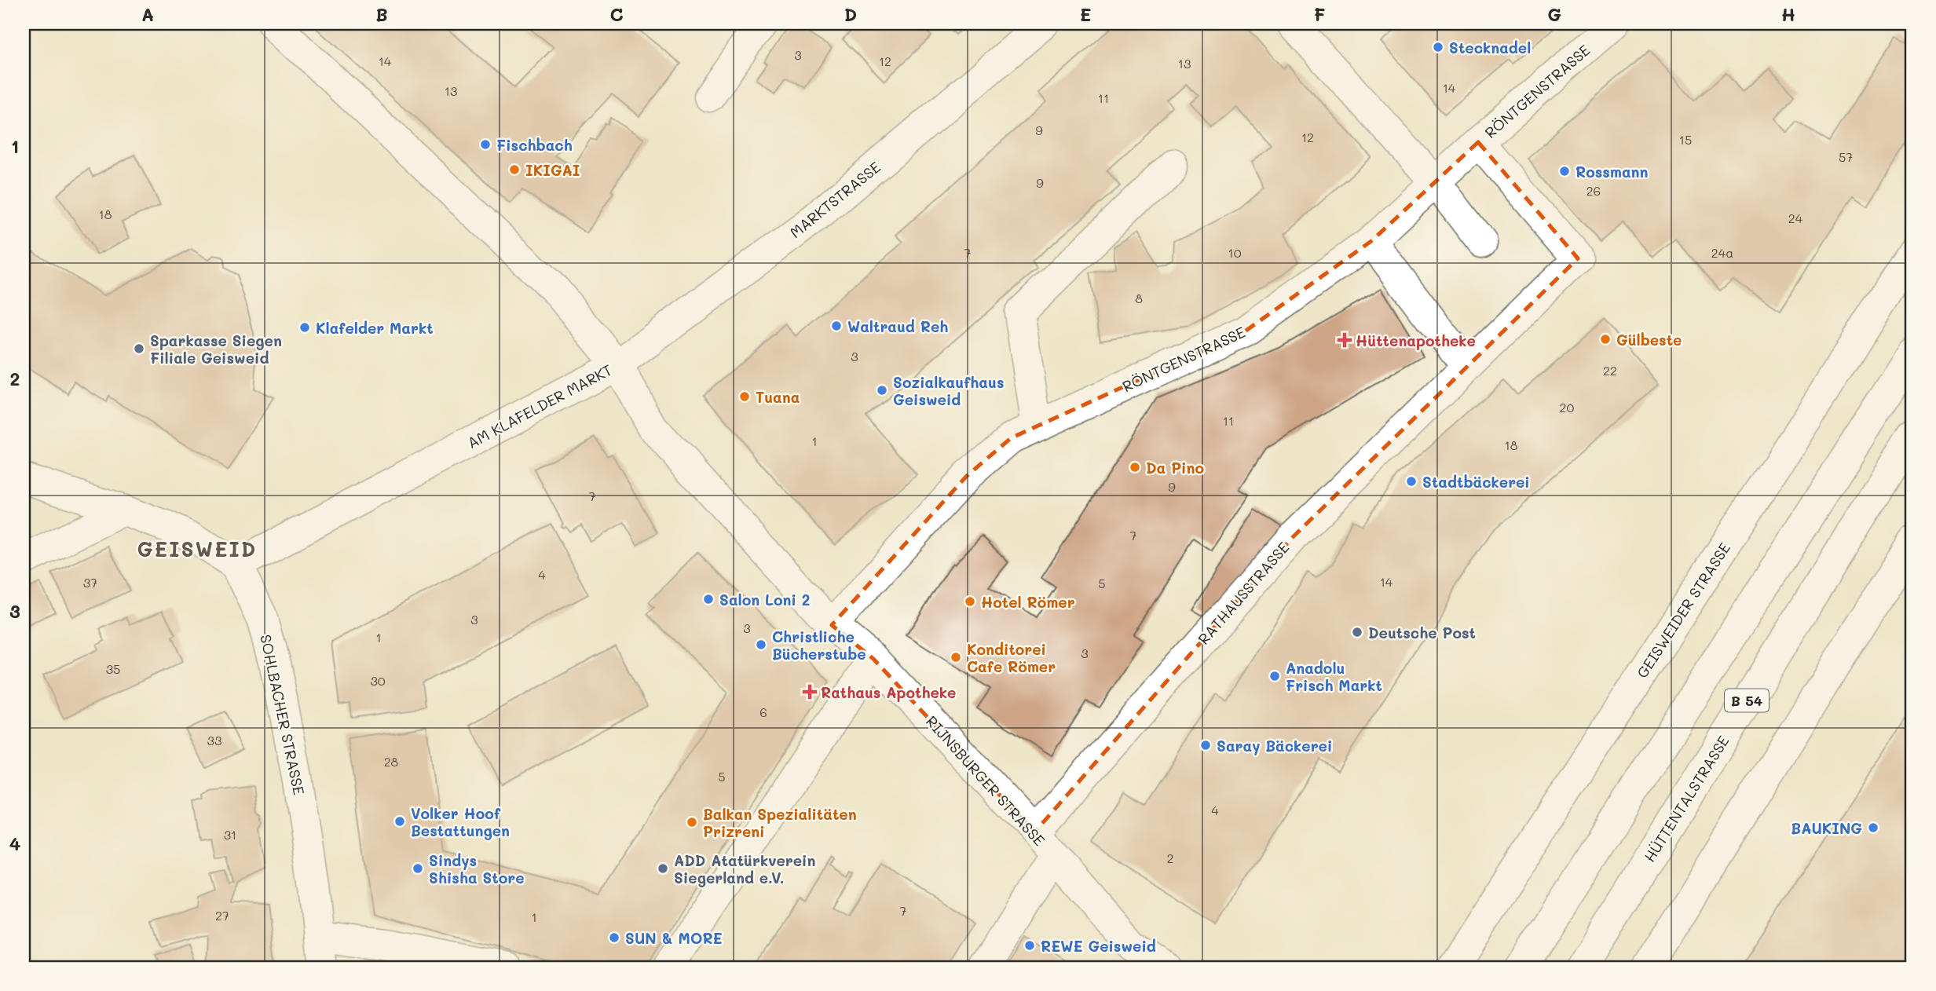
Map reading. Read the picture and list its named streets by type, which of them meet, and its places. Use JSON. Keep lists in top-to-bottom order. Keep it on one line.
{"streets":{"main road":["RÖNTGENSTRASSE","MARKTSTRASSE","AM KLAFELDER MARKT","RATHAUSSTRASSE","GEISWEIDER STRASSE","B 54","SOHLBACHER STRASSE","RIJNSBURGER STRASSE","HÜTTENTALSTRASSE"]},"crossings":[["RÖNTGENSTRASSE","RATHAUSSTRASSE"],["RÖNTGENSTRASSE","RIJNSBURGER STRASSE"],["MARKTSTRASSE","AM KLAFELDER MARKT"],["MARKTSTRASSE","RIJNSBURGER STRASSE"],["AM KLAFELDER MARKT","SOHLBACHER STRASSE"],["AM KLAFELDER MARKT","RIJNSBURGER STRASSE"],["RATHAUSSTRASSE","RIJNSBURGER STRASSE"]],"districts":["GEISWEID"],"places":{"other":["Stecknadel","Fischbach","IKIGAI","Rossmann","Waltraud Reh","Klafelder Markt","Gülbeste","Sparkasse Siegen Filiale Geisweid","Sozialkaufhaus Geisweid","Tuana","Da Pino","Stadtbäckerei","Salon Loni 2","Hotel Römer","Deutsche Post","Christliche Bücherstube","Konditorei Cafe Römer","Anadolu Frisch Markt","Saray Bäckerei","Volker Hoof Bestattungen","Balkan Spezialitäten Prizreni","BAUKING","Sindys Shisha Store","ADD Atatürkverein Siegerland e.V.","SUN & MORE","REWE Geisweid"],"health":["Hüttenapotheke","Rathaus Apotheke"]},"house_numbers":["3","14","12","13","14","13","11","9","12","15","57","9","26","18","24","7","10","24a","8","3","22","20","11","1","18","9","7","7","4","14","37","5","3","3","1","3","35","30","6","33","28","5","4","31","2","7","27","1"],"grid":{"columns":["A","B","C","D","E","F","G","H"],"rows":["1","2","3","4"]}}
